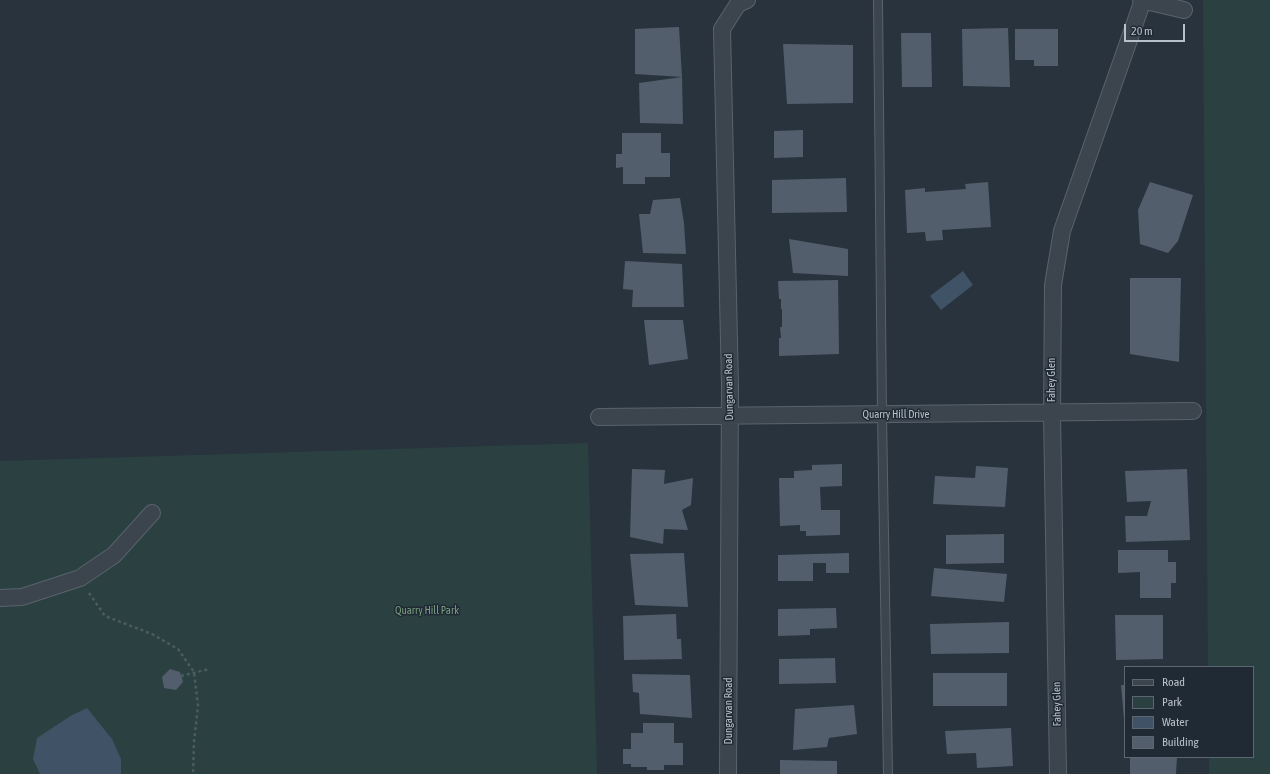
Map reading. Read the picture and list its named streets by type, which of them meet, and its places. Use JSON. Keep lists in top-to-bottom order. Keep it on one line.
{"streets":{"street":["Fahey Glen","Dungarvan Road","Quarry Hill Drive"]},"crossings":[["Fahey Glen","Quarry Hill Drive"],["Dungarvan Road","Quarry Hill Drive"]],"parks":["Quarry Hill Park"],"legend":["Road","Park","Water","Building"],"scale_bar":"20 m"}
